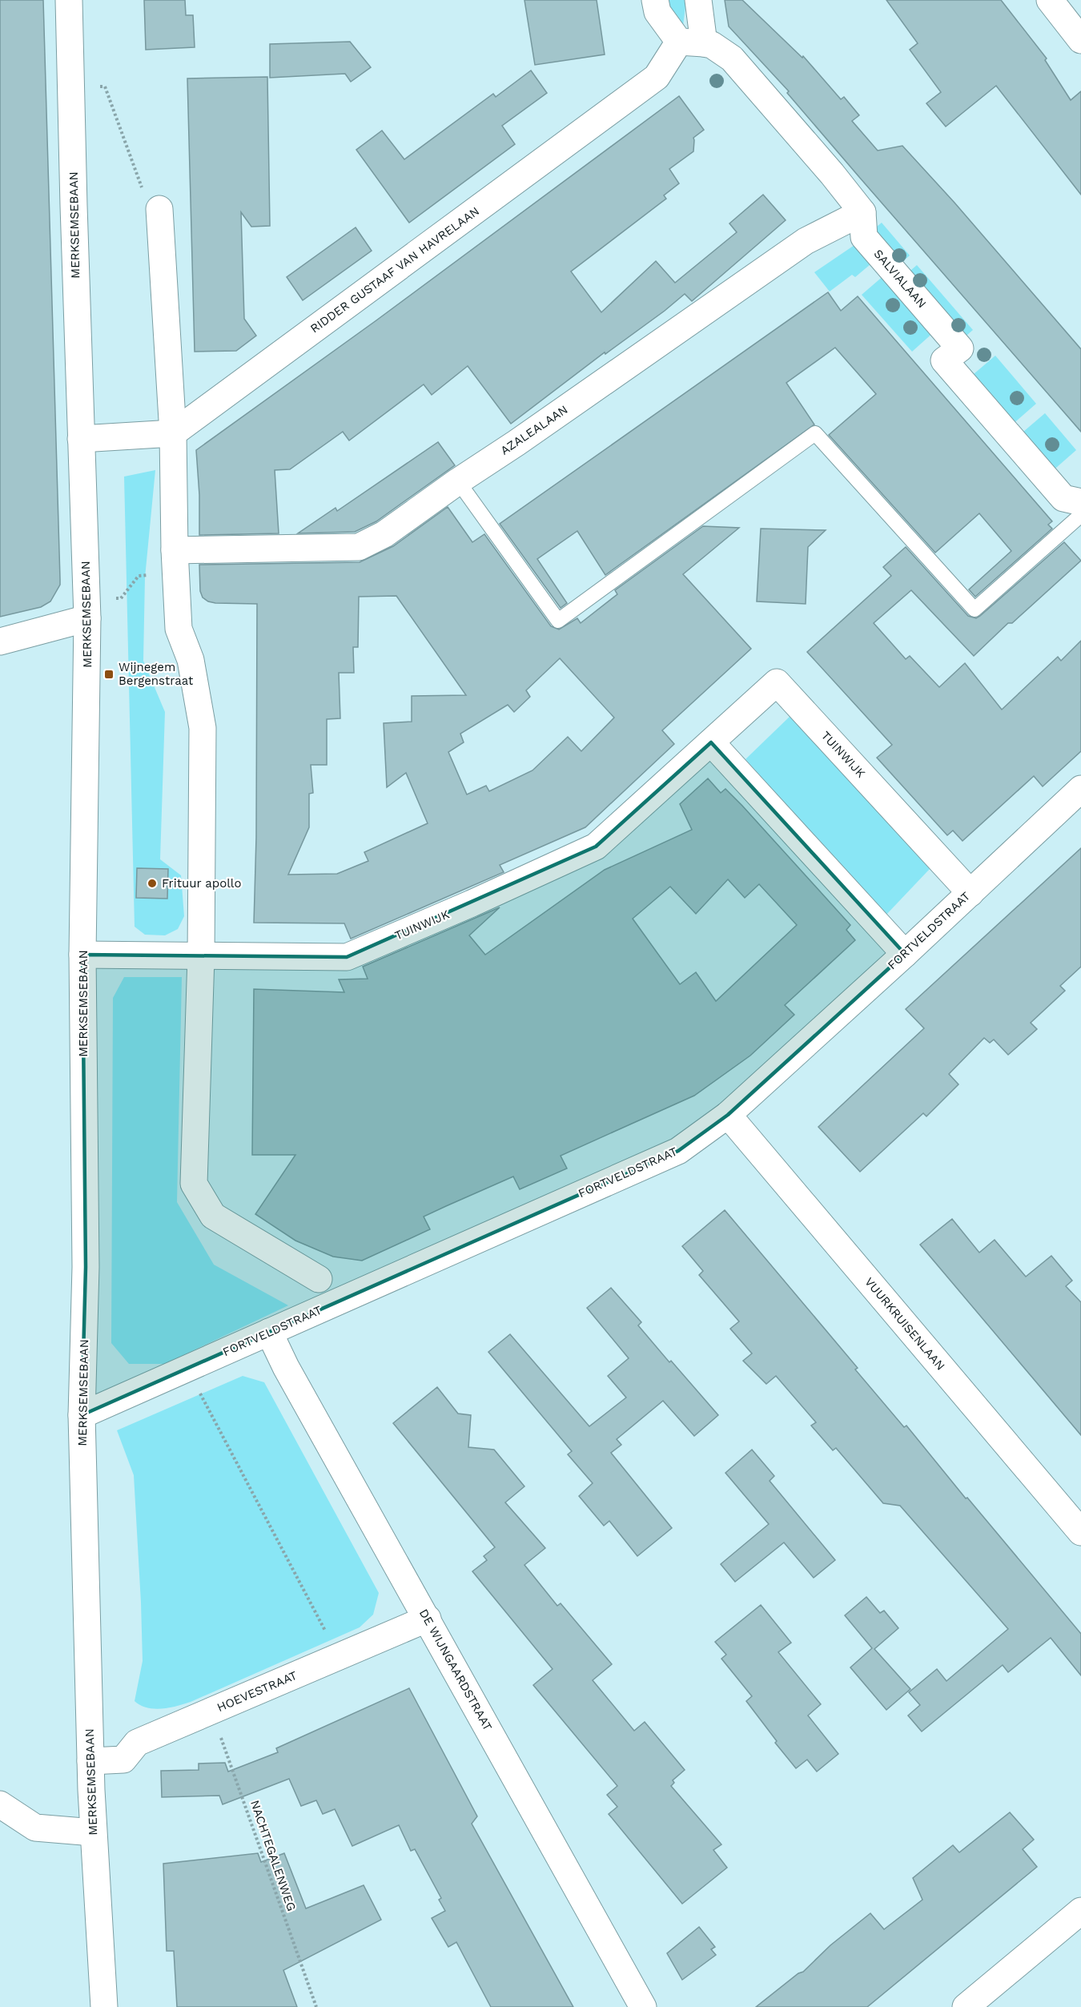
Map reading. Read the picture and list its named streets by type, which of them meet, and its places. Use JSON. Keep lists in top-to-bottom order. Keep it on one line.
{"streets":{"street":["MERKSEMSEBAAN","RIDDER GUSTAAF VAN HAVRELAAN","SALVIALAAN","AZALEALAAN","TUINWIJK","FORTVELDSTRAAT","VUURKRUISENLAAN","DE WIJNGAARDSTRAAT","HOEVESTRAAT"],"path":["NACHTEGALENWEG"]},"crossings":[["MERKSEMSEBAAN","TUINWIJK"],["MERKSEMSEBAAN","FORTVELDSTRAAT"],["MERKSEMSEBAAN","HOEVESTRAAT"],["SALVIALAAN","AZALEALAAN"],["TUINWIJK","FORTVELDSTRAAT"],["FORTVELDSTRAAT","VUURKRUISENLAAN"],["FORTVELDSTRAAT","DE WIJNGAARDSTRAAT"],["DE WIJNGAARDSTRAAT","HOEVESTRAAT"],["HOEVESTRAAT","NACHTEGALENWEG"]],"places":{"transit":["Wijnegem Bergenstraat"],"other":["Frituur apollo"]}}
